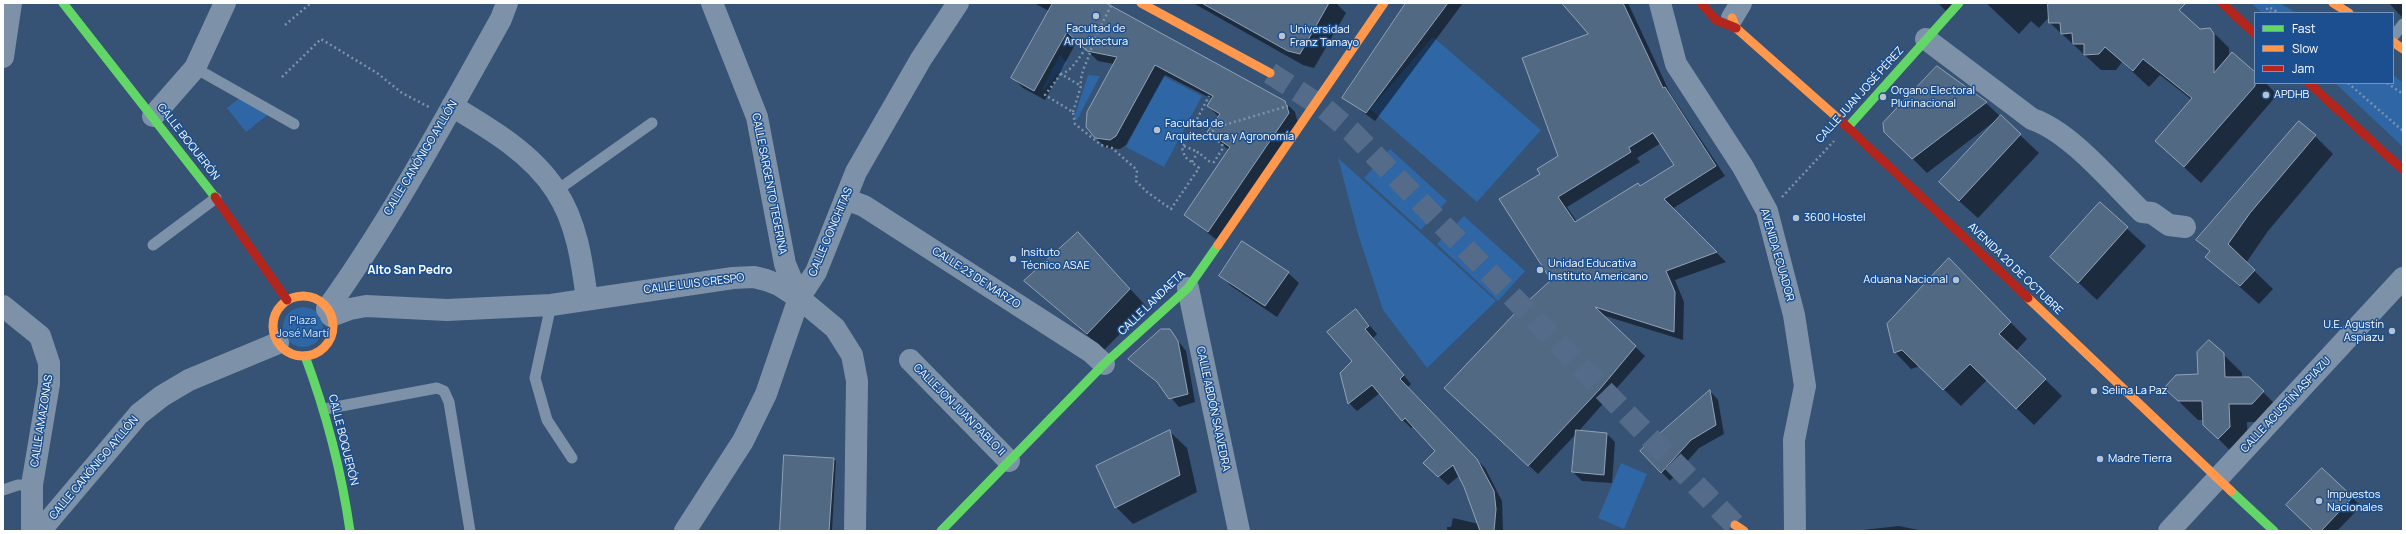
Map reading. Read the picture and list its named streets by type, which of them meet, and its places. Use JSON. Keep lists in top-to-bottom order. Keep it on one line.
{"streets":{"main road":["CALLE JUAN JOSÉ PÉREZ","CALLE BOQUERÓN","AVENIDA 20 DE OCTUBRE","CALLE LANDAETA"],"street":["CALLE CANÓNIGO AYLLÓN","CALLE SARGENTO TEGERINA","CALLE CONCHITAS","AVENIDA ECUADOR","CALLE 23 DE MARZO","CALLE LUIS CRESPO","CALLE AGUSTÍN ASPIAZU","CALLE ABDÓN SAAVEDRA","CALLEJON JUAN PABLO II","CALLE AMAZONAS"]},"crossings":[["CALLE JUAN JOSÉ PÉREZ","AVENIDA 20 DE OCTUBRE"],["CALLE BOQUERÓN","CALLE CANÓNIGO AYLLÓN"],["CALLE BOQUERÓN","CALLE LUIS CRESPO"],["CALLE CANÓNIGO AYLLÓN","CALLE LUIS CRESPO"],["CALLE SARGENTO TEGERINA","CALLE CONCHITAS"],["CALLE SARGENTO TEGERINA","CALLE LUIS CRESPO"],["CALLE CONCHITAS","CALLE 23 DE MARZO"],["CALLE CONCHITAS","CALLE LUIS CRESPO"],["AVENIDA 20 DE OCTUBRE","CALLE AGUSTÍN ASPIAZU"],["CALLE 23 DE MARZO","CALLE LANDAETA"],["CALLE LANDAETA","CALLE ABDÓN SAAVEDRA"],["CALLE LANDAETA","CALLEJON JUAN PABLO II"]],"districts":["Alto San Pedro"],"parks":["Plaza José Martí"],"places":["Facultad de Arquitectura","Universidad Franz Tamayo","APDHB","Organo Electoral Plurinacional","Facultad de Arquitectura y Agronomía","3600 Hostel","Insituto Técnico ASAE","Unidad Educativa Instituto Americano","Aduana Nacional","U.E. Agustín Aspiazu","Selina La Paz","Madre Tierra","Impuestos Nacionales"],"legend":["Fast","Slow","Jam"]}
